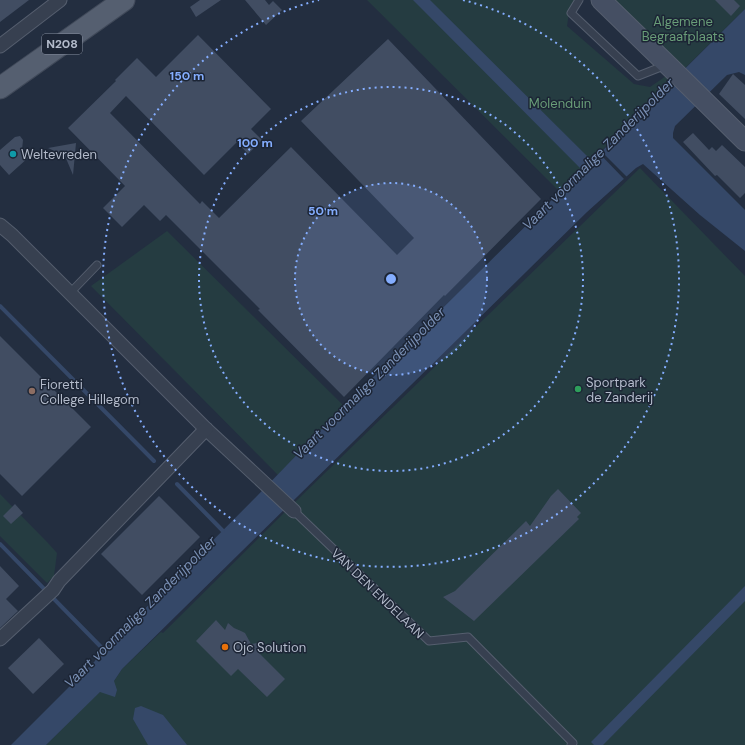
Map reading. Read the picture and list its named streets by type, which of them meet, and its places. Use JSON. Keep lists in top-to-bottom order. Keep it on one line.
{"streets":{"main road":["N208"],"street":["VAN DEN ENDELAAN"]},"water":["Vaart voormalige Zanderijpolder"],"parks":["Algemene Begraafplaats","Molenduin"],"places":["Weltevreden","Sportpark de Zanderij","Fioretti College Hillegom","Ojc Solution"],"rings":["150 m","100 m","50 m"]}
